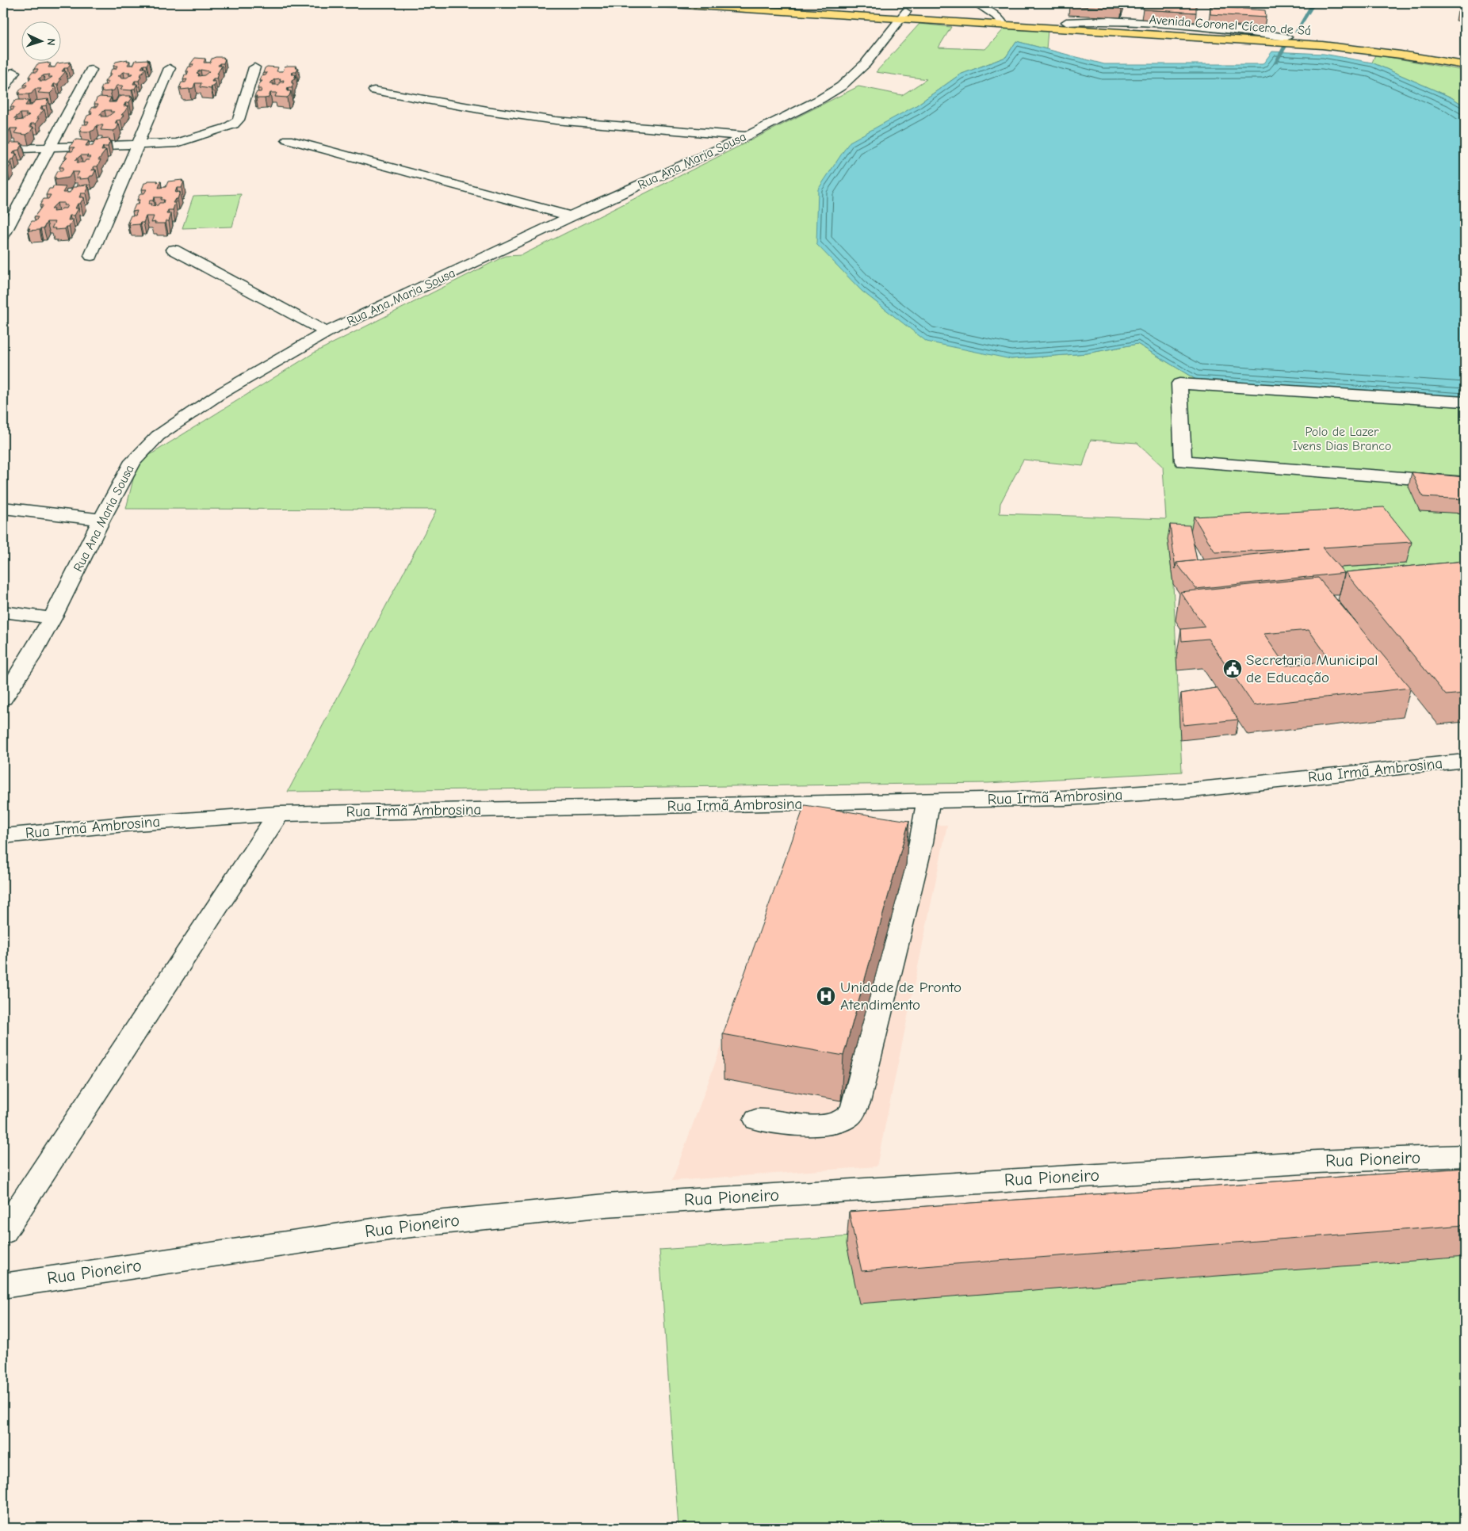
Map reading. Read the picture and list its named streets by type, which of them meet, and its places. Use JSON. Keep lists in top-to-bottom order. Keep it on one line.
{"streets":{"main road":["Avenida Coronel Cícero de Sá"],"street":["Rua Ana Maria Sousa","Rua Irmã Ambrosina","Rua Pioneiro"]},"crossings":[["Avenida Coronel Cícero de Sá","Rua Ana Maria Sousa"]],"parks":["Polo de Lazer Ivens Dias Branco"],"places":{"public building":["Secretaria Municipal de Educação"],"hospital":["Unidade de Pronto Atendimento"]},"north":"right"}
